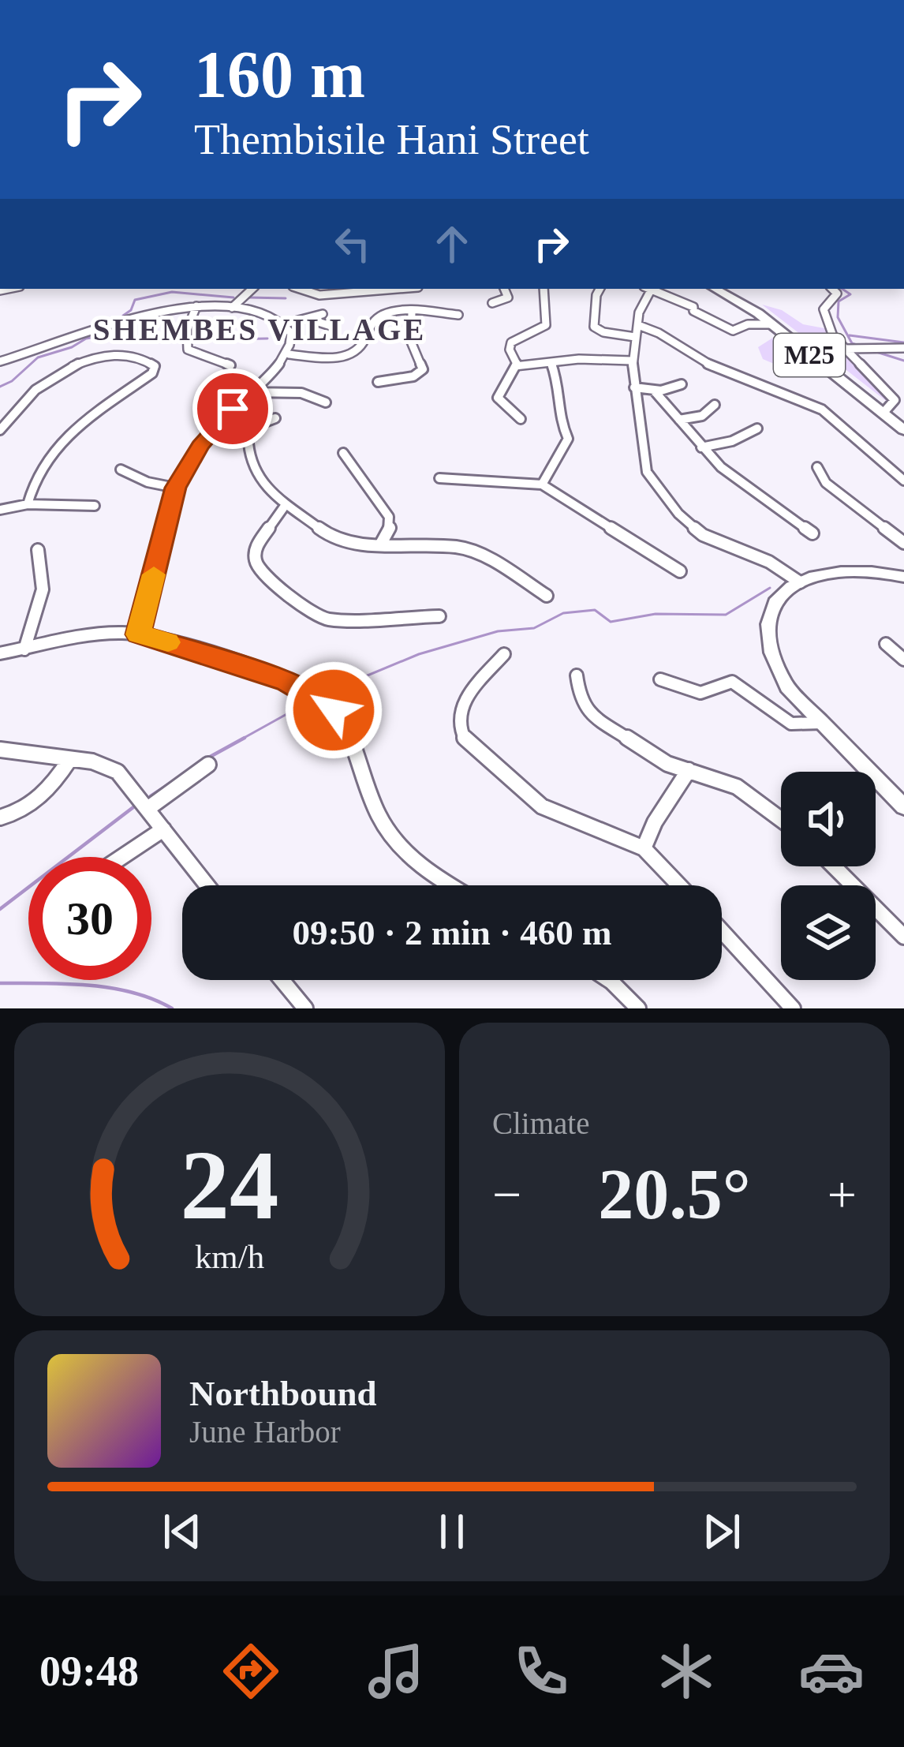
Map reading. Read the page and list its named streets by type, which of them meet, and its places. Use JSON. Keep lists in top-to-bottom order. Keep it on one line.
{"streets":{"main road":["M25"]},"districts":["SHEMBES VILLAGE"],"page":{"turn":["160 m","Thembisile Hani Street"],"limit":"30","trip":"09:50 · 2 min · 460 m","tile":"Climate","heat":["−","20.5°","+"],"song":["Northbound","June Harbor"],"tabs":"09:48","gauge":["24","km/h"]}}
